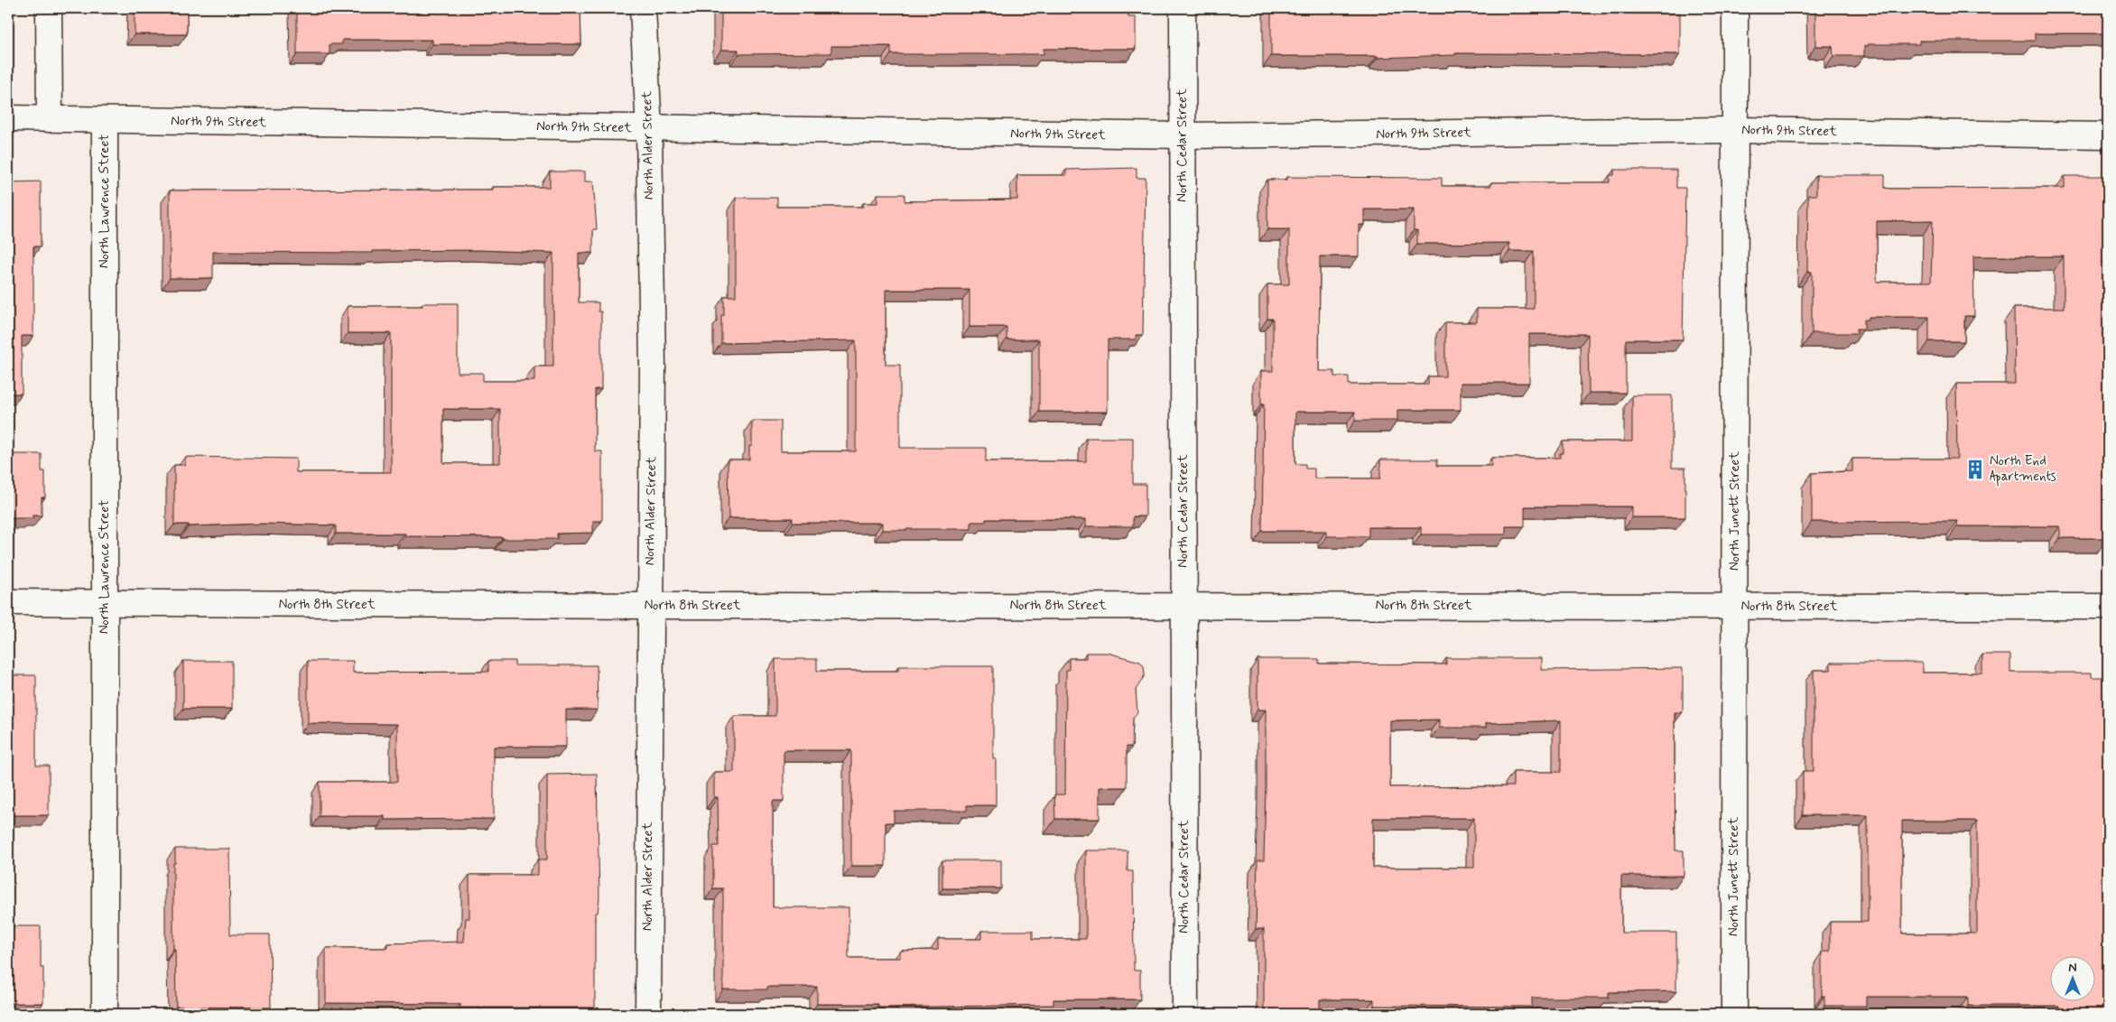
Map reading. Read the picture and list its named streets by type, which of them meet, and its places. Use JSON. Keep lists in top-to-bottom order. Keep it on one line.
{"streets":{"street":["North 9th Street","North Alder Street","North Cedar Street","North Lawrence Street","North Junett Street","North 8th Street"]},"crossings":[["North 9th Street","North Alder Street"],["North 9th Street","North Cedar Street"],["North 9th Street","North Lawrence Street"],["North 9th Street","North Junett Street"],["North Alder Street","North 8th Street"],["North Cedar Street","North 8th Street"],["North Lawrence Street","North 8th Street"],["North Junett Street","North 8th Street"]],"places":{"building":["North End Apartments"]},"north":"top"}
